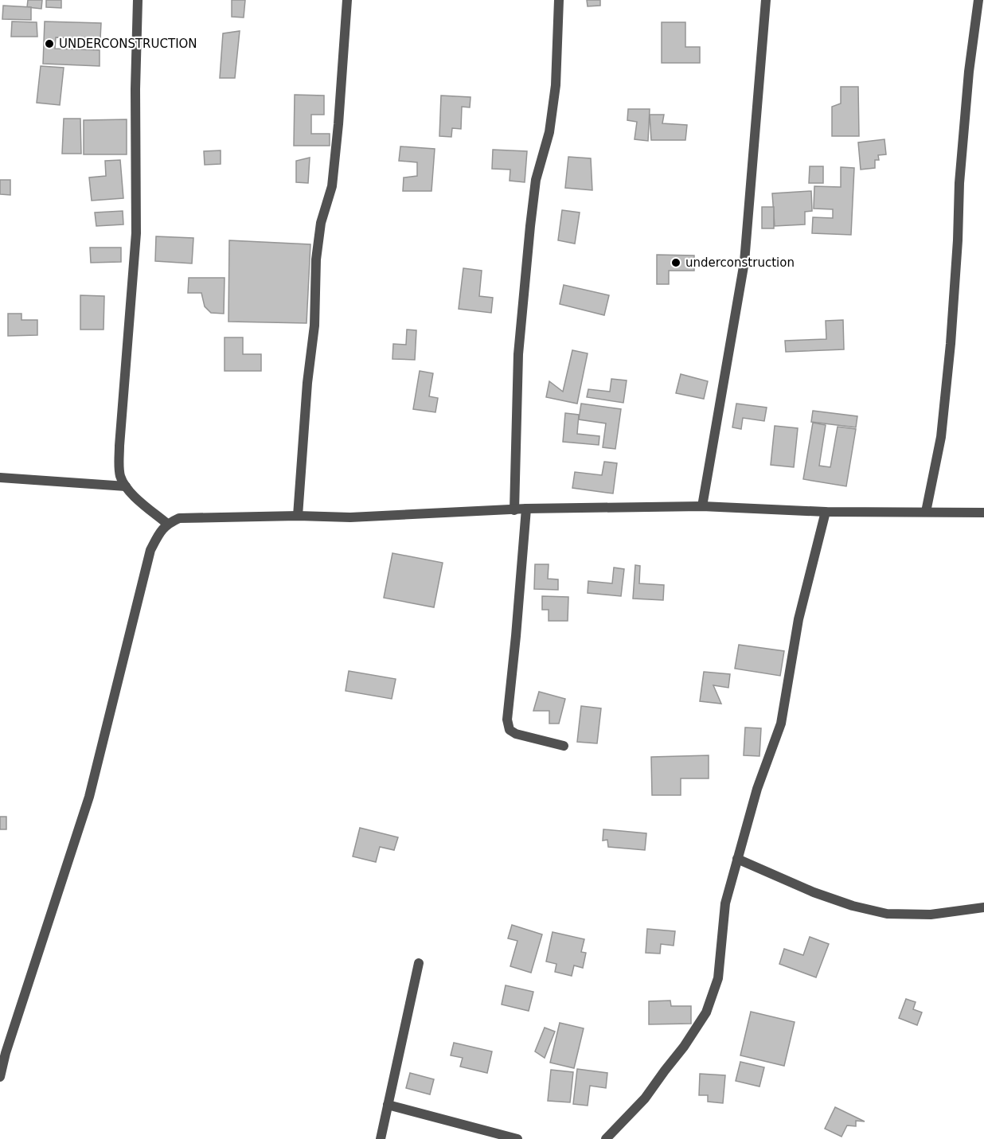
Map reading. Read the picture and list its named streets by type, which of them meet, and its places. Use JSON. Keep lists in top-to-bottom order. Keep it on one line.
{"places":["UNDERCONSTRUCTION","underconstruction"]}
